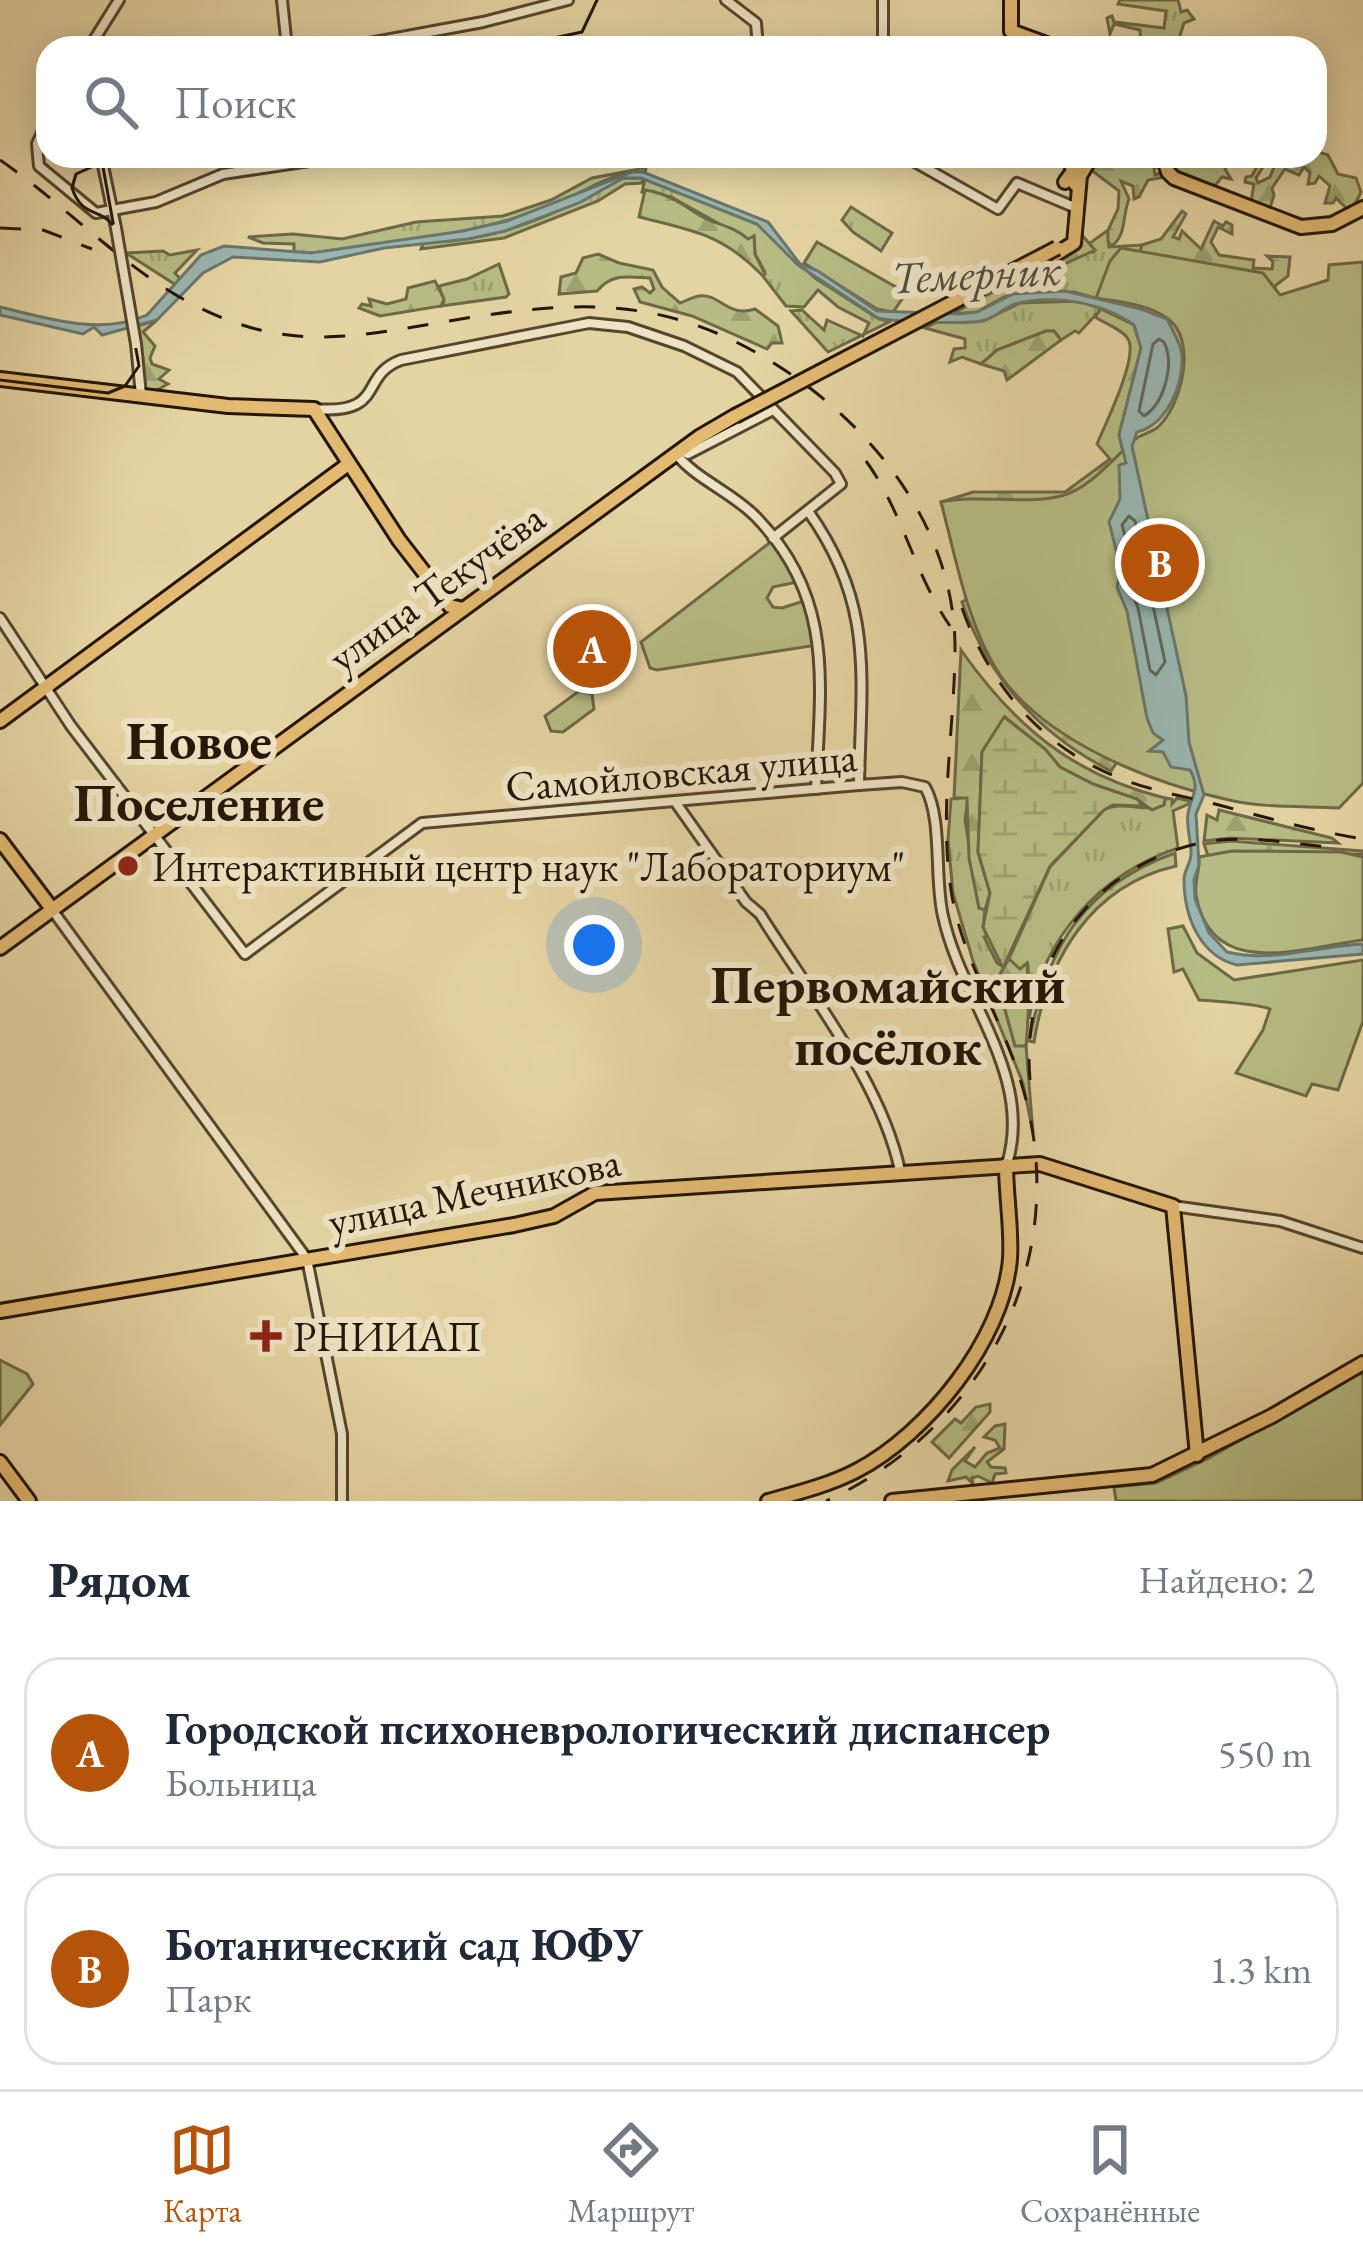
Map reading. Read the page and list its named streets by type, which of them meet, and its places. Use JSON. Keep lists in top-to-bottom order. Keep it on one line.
{"streets":{"main road":["улица Текучёва","улица Мечникова"],"street":["Самойловская улица"]},"crossings":[["улица Текучёва","Самойловская улица"],["Самойловская улица","улица Мечникова"]],"districts":["Новое Поселение","Первомайский посёлок"],"water":["Темерник"],"places":{"other":["Интерактивный центр наук \"Лабораториум\""],"health":["РНИИАП"]},"page":{"search":"Поиск","pins":["B","A"],"heading":["Рядом","Найдено: 2"],"list":[{"mark":"A","name":"Городской психоневрологический диспансер","note":"Больница","value":"550 m"},{"mark":"B","name":"Ботанический сад ЮФУ","note":"Парк","value":"1.3 km"}],"nav":["Карта","Маршрут","Сохранённые"]}}
